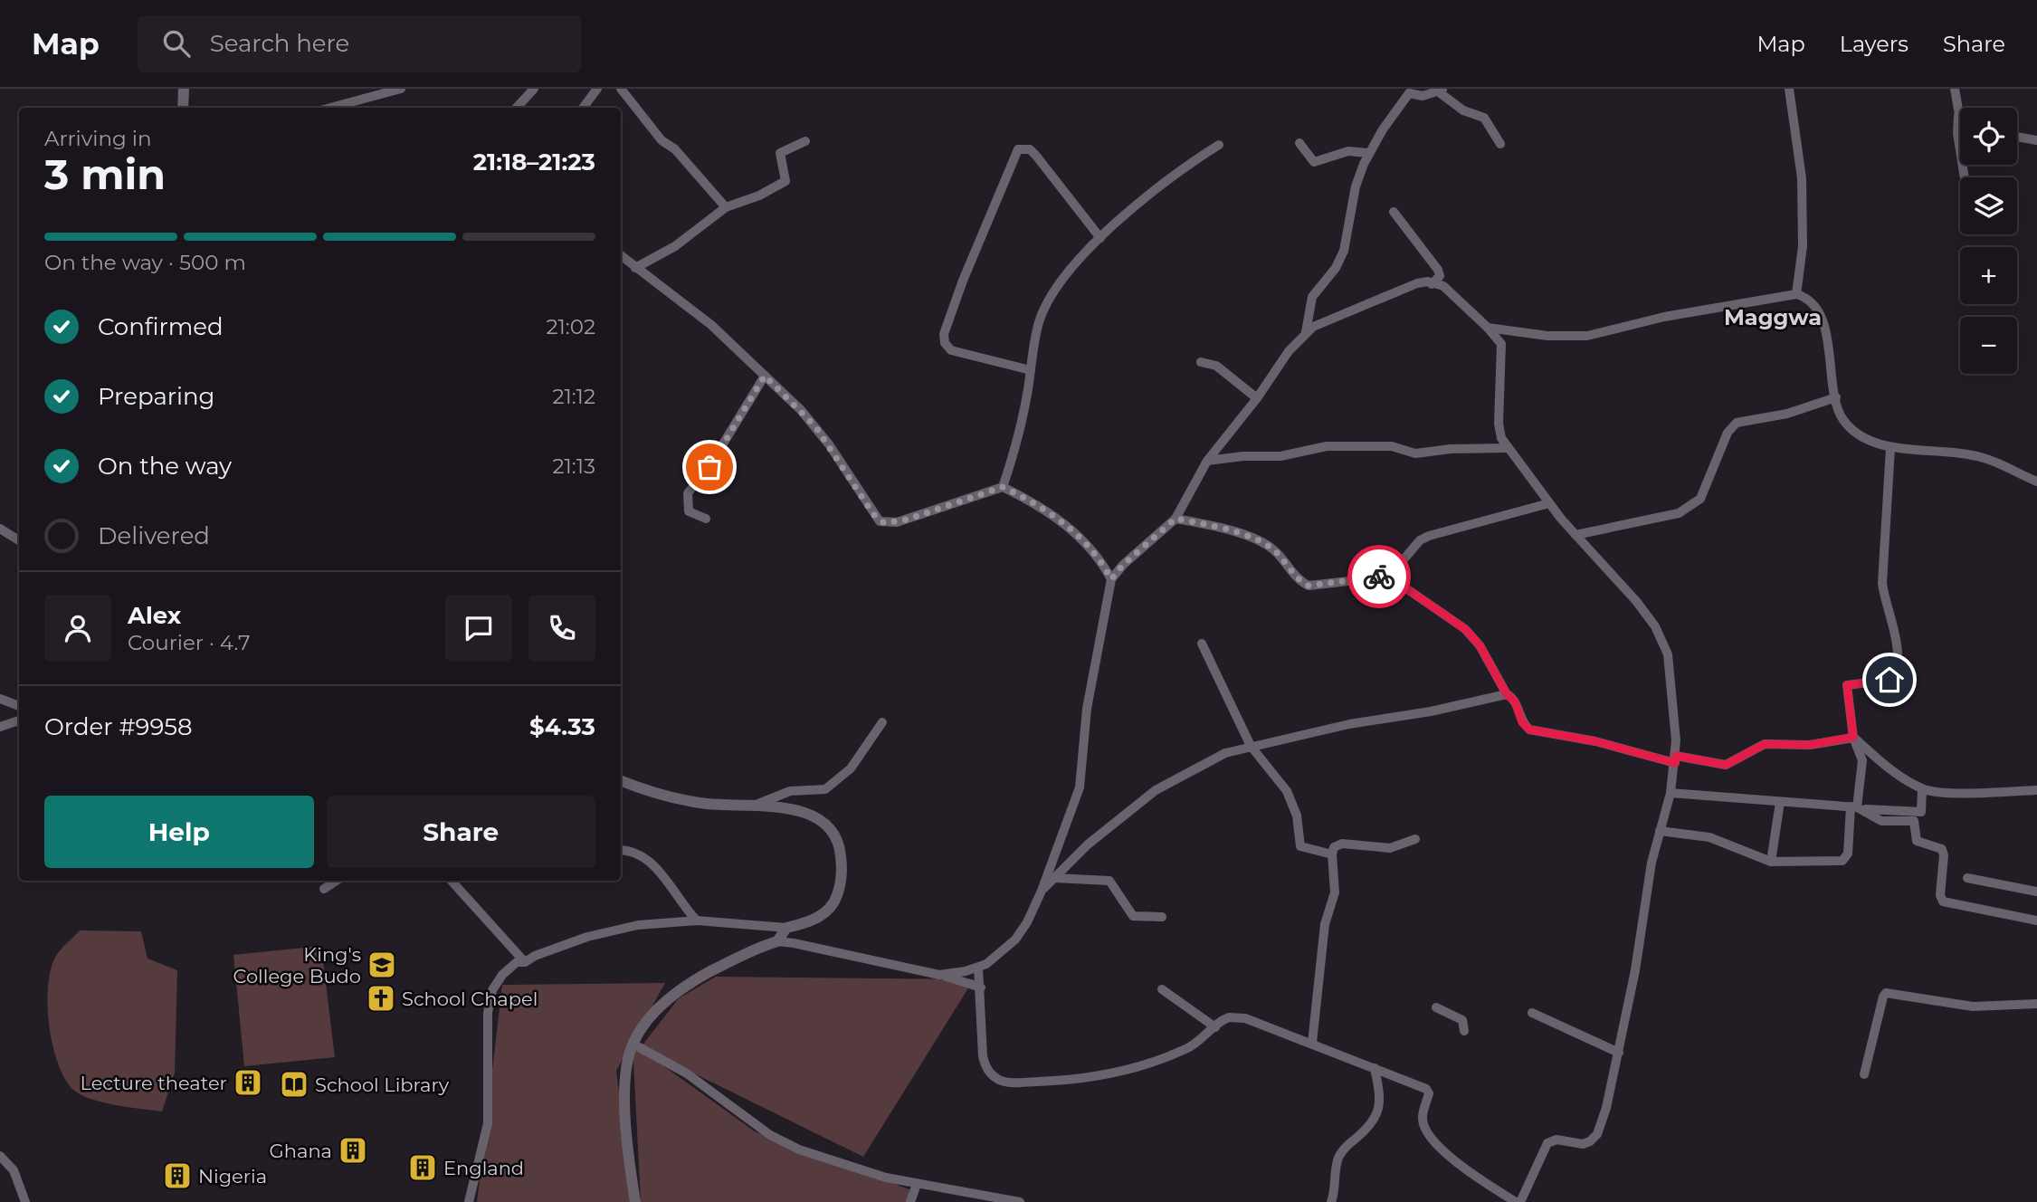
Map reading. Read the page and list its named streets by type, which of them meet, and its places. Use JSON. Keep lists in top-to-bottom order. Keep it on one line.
{"districts":["Maggwa"],"places":{"school or university":["King's College Budo"],"church":["School Chapel"],"building":["Lecture theater","Ghana","England","Nigeria"],"library":["School Library"]},"page":{"header":"Map","search":"Search here","nav":["Map","Layers","Share"],"map_buttons":["+","−"],"heading":["3 min","Arriving in","21:18–21:23"],"panel":["Alex","Courier · 4.7","Order #9958","$4.33"],"bar":"On the way · 500 m","list":[["Confirmed","21:02"],["Preparing","21:12"],["On the way","21:13"],"Delivered"],"buttons":["Help","Share"]}}
